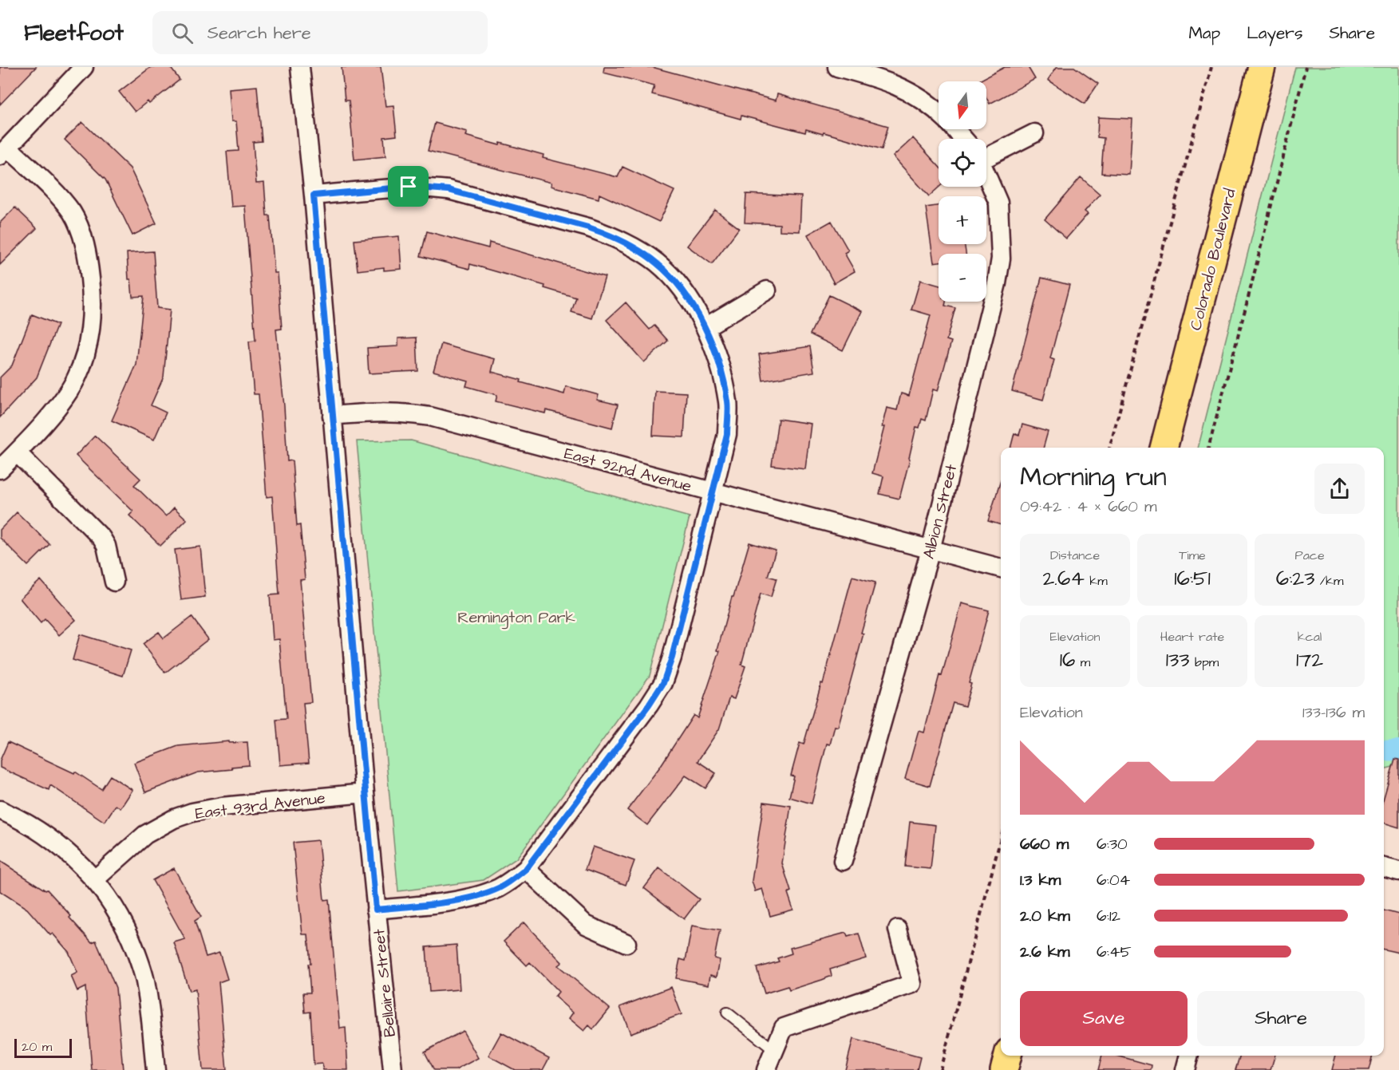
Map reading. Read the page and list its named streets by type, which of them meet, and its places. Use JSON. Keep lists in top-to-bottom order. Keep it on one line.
{"streets":{"main road":["Colorado Boulevard"],"street":["East 92nd Avenue","Albion Street","East 93rd Avenue","Bellaire Street"]},"crossings":[["East 92nd Avenue","Albion Street"],["East 92nd Avenue","Bellaire Street"],["East 93rd Avenue","Bellaire Street"]],"parks":["Remington Park"],"scale_bar":"20 m","north":"bottom","page":{"header":"Fleetfoot","search":"Search here","nav":["Map","Layers","Share"],"map_buttons":["+","−"],"heading":["Morning run","09:42 · 4 × 660 m"],"stats":[["Distance","2.64 km"],["Time","16:51"],["Pace","6:23 /km"],["Elevation","16 m"],["Heart rate","133 bpm"],["kcal","172"]],"chart":["Elevation","133–136 m"],"list":[{"name":"660 m","note":"6:30"},{"name":"1.3 km","note":"6:04"},{"name":"2.0 km","note":"6:12"},{"name":"2.6 km","note":"6:45"}],"buttons":["Save","Share"],"scale":"20 m"}}
